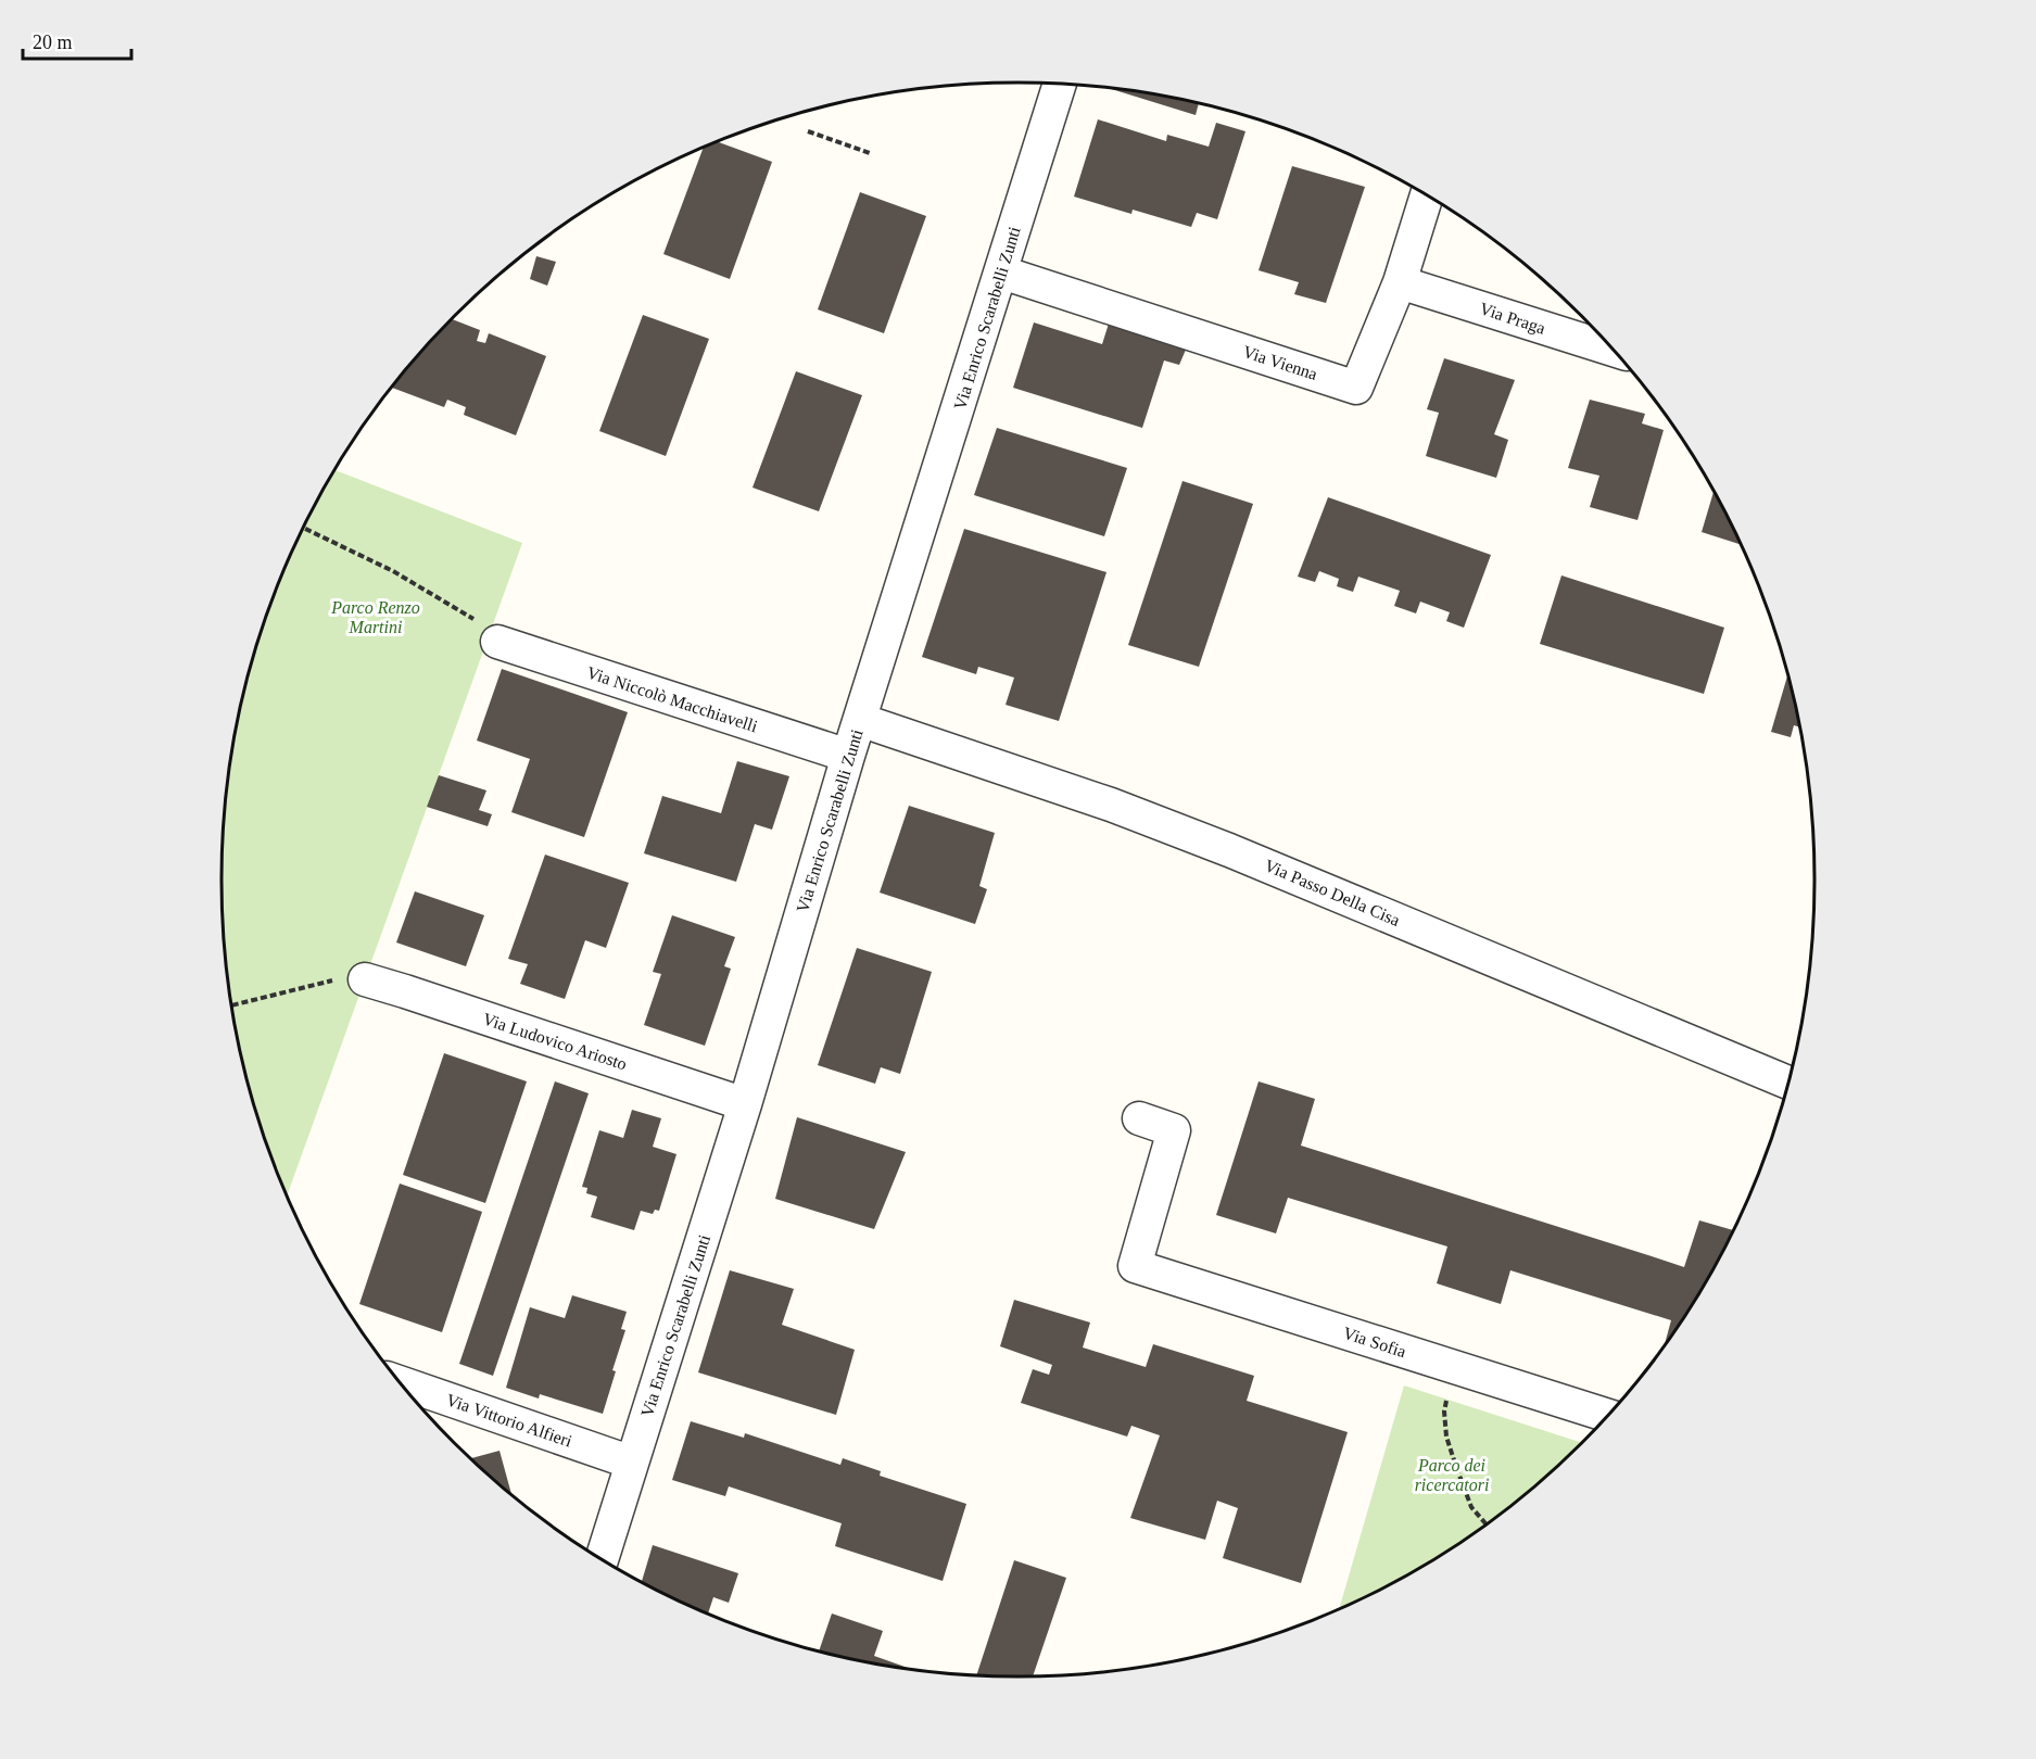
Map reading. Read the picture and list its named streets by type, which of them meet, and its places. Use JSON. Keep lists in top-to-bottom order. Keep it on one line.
{"streets":{"street":["Via Enrico Scarabelli Zunti","Via Praga","Via Vienna","Via Niccolò Macchiavelli","Via Passo Della Cisa","Via Ludovico Ariosto","Via Sofia","Via Vittorio Alfieri"]},"crossings":[["Via Enrico Scarabelli Zunti","Via Vienna"],["Via Enrico Scarabelli Zunti","Via Niccolò Macchiavelli"],["Via Enrico Scarabelli Zunti","Via Passo Della Cisa"],["Via Enrico Scarabelli Zunti","Via Ludovico Ariosto"],["Via Enrico Scarabelli Zunti","Via Vittorio Alfieri"],["Via Praga","Via Vienna"]],"parks":["Parco Renzo Martini","Parco dei ricercatori"],"scale_bar":"20 m"}
